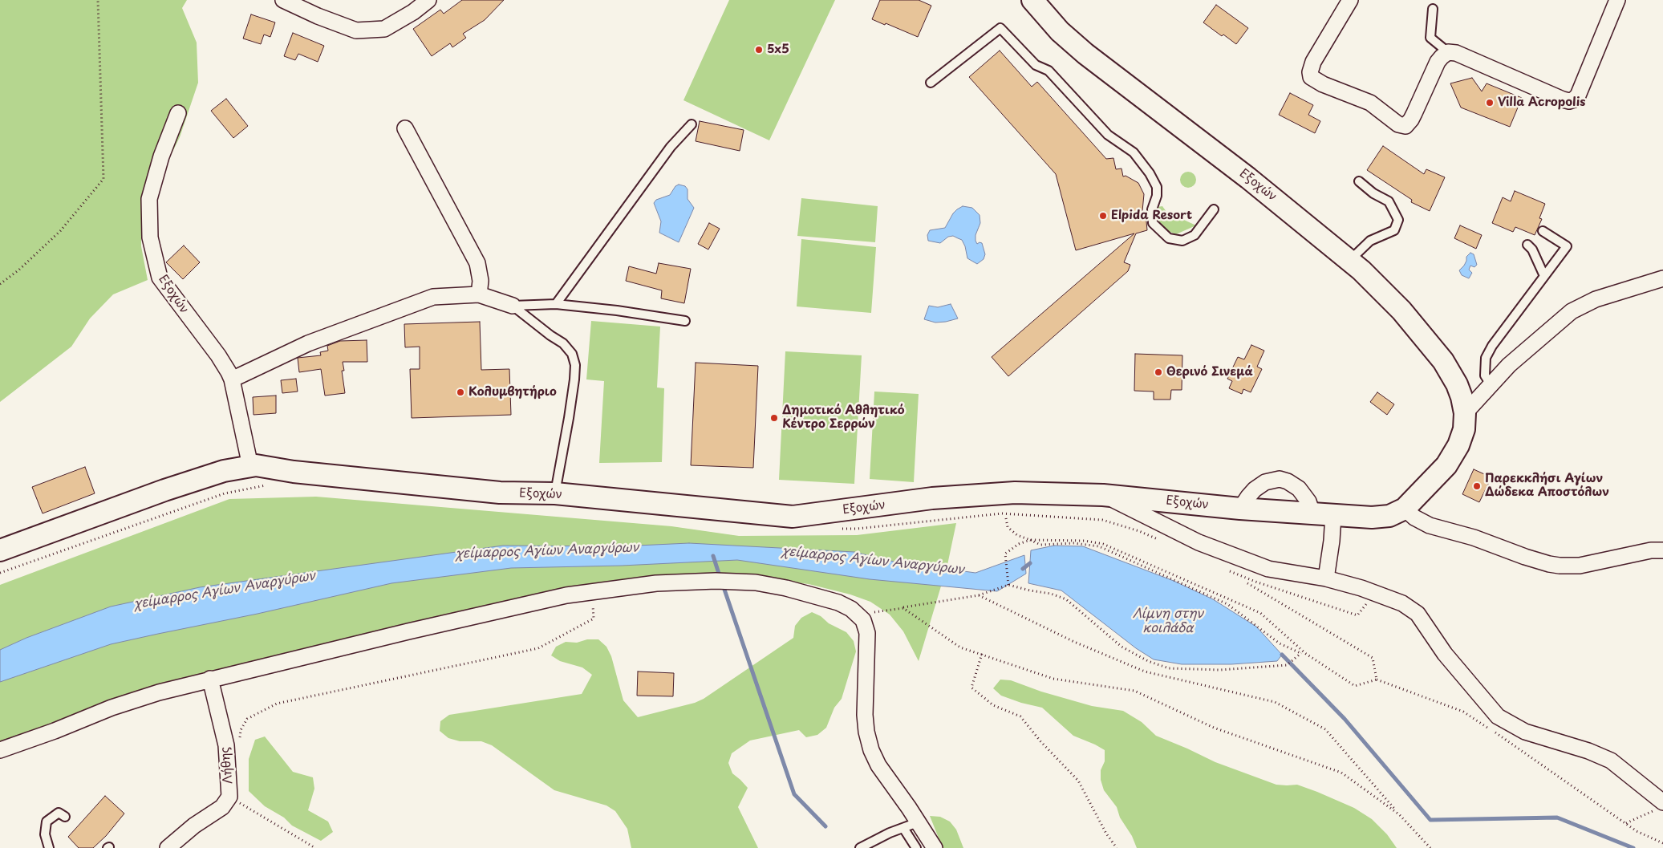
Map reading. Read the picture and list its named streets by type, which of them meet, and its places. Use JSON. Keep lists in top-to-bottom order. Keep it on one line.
{"streets":{"main road":["Εξοχών"],"street":["Λήθης"]},"water":["χείμαρρος Αγίων Αναργύρων","Λίμνη στην κοιλάδα"],"places":["5x5","Villa Acropolis","Elpida Resort","Θερινό Σινεμά","Κολυμβητήριο","Δημοτικό Αθλητικό Κέντρο Σερρών","Παρεκκλήσι Αγίων Δώδεκα Αποστόλων"]}
